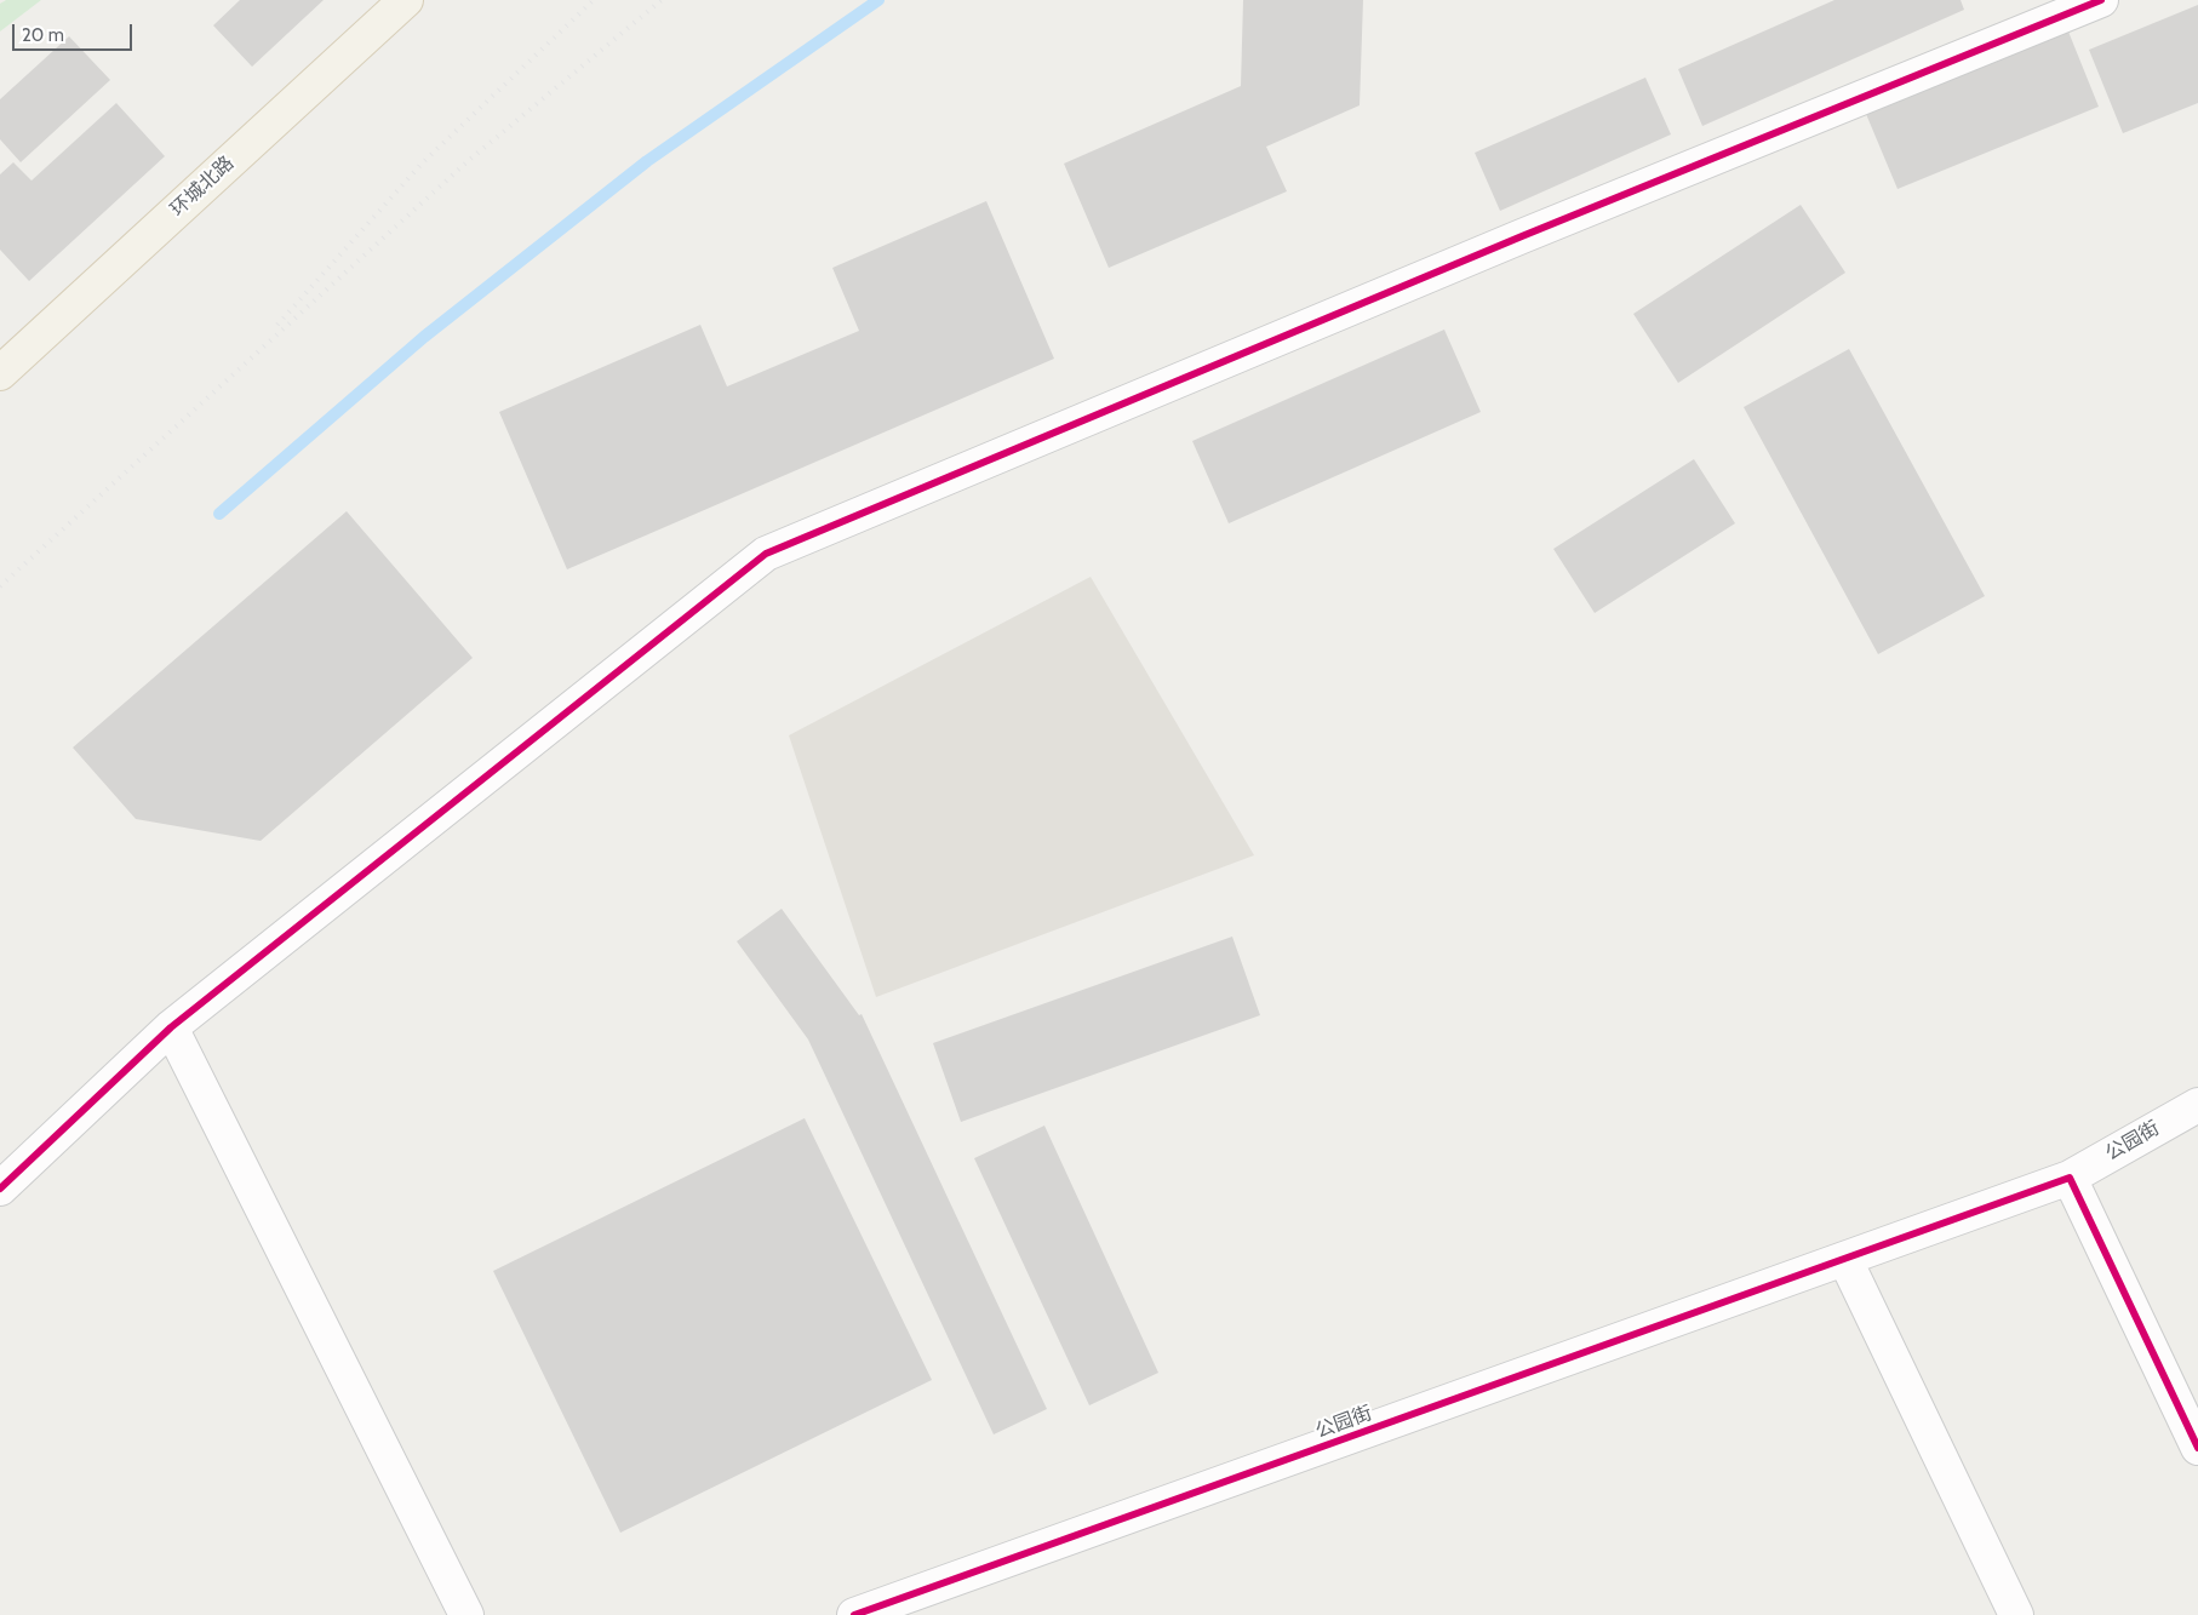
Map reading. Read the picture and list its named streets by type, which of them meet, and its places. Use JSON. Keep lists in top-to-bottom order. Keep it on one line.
{"streets":{"main road":["环城北路"],"street":["公园街"]},"scale_bar":"20 m"}
